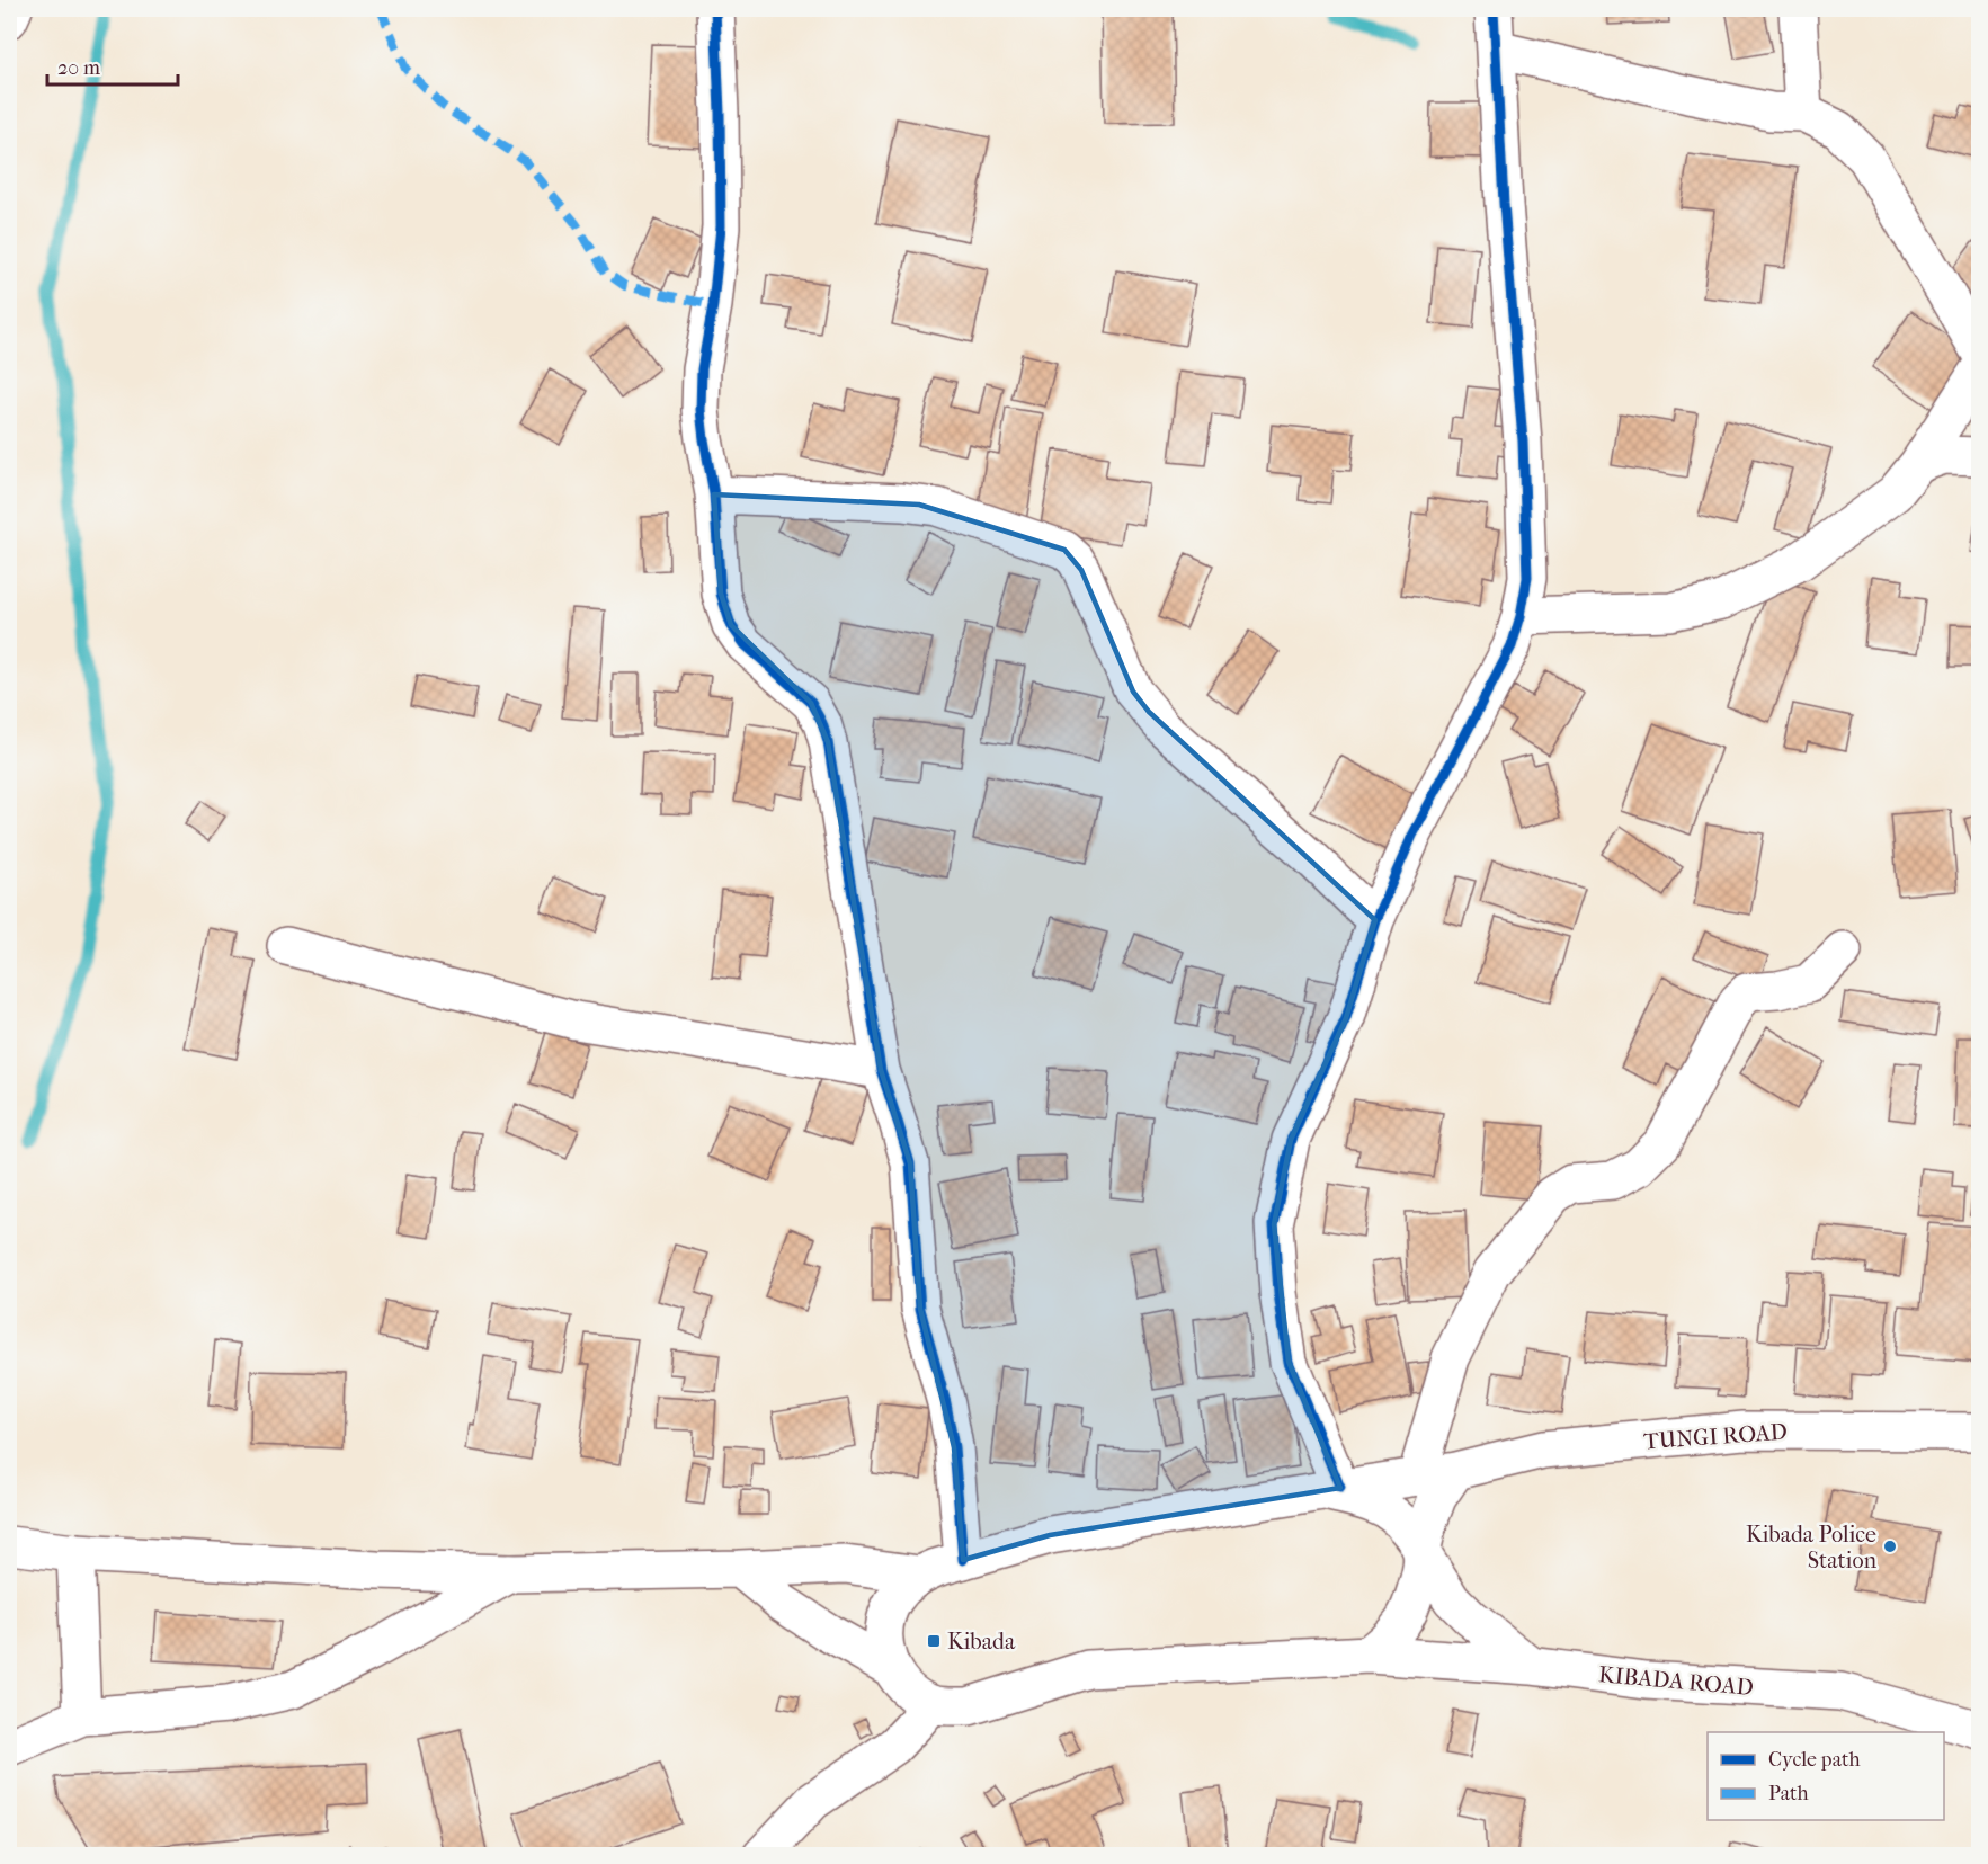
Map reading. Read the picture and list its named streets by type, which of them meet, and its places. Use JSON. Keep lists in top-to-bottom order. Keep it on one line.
{"streets":{"street":["TUNGI ROAD","KIBADA ROAD"]},"places":{"other":["Kibada Police Station"],"transit":["Kibada"]},"legend":["Cycle path","Path"],"scale_bar":"20 m"}
